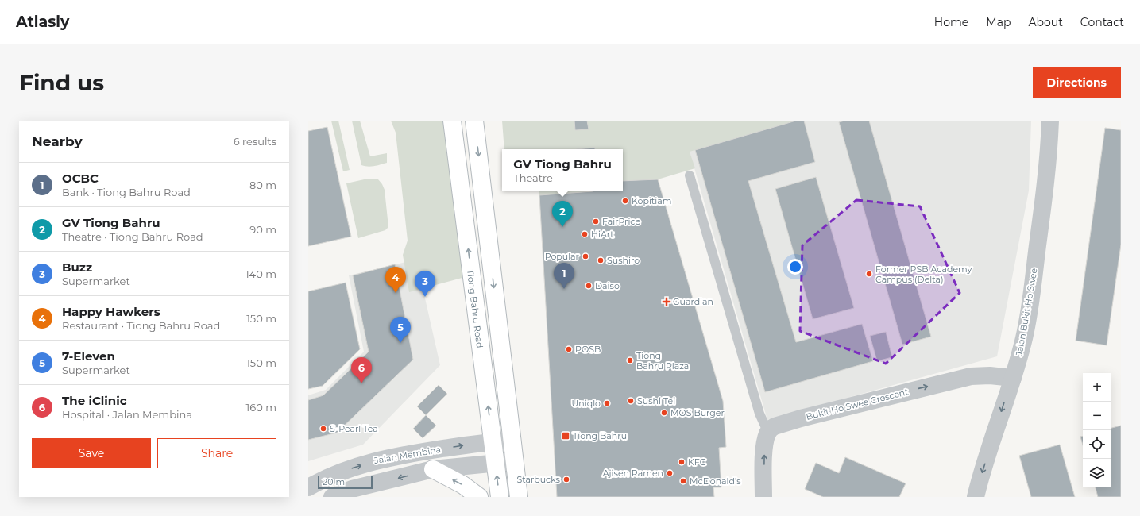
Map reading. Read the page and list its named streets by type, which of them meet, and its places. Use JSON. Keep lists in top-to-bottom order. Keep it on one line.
{"streets":{"main road":["Tiong Bahru Road"],"street":["Jalan Bukit Ho Swee","Bukit Ho Swee Crescent","Jalan Membina"]},"crossings":[["Tiong Bahru Road","Jalan Membina"],["Jalan Bukit Ho Swee","Bukit Ho Swee Crescent"]],"one_way":["Bukit Ho Swee Crescent"],"places":{"other":["Kopitiam","FairPrice","HiArt","Popular","Sushiro","Former PSB Academy Campus (Delta)","Daiso","POSB","Tiong Bahru Plaza","Sushi Tei","Uniqlo","MOS Burger","S-Pearl Tea","KFC","Ajisen Ramen","Starbucks","McDonald's"],"health":["Guardian"],"transit":["Tiong Bahru"]},"scale_bar":"20 m","page":{"header":"Atlasly","nav":["Home","Map","About","Contact"],"buttons":["Directions",["Save","Share"]],"title":"Find us","heading":["Nearby","6 results"],"popup":["GV Tiong Bahru","Theatre"],"list":[{"mark":"1","name":"OCBC","note":"Bank · Tiong Bahru Road","value":"80 m"},{"mark":"2","name":"GV Tiong Bahru","note":"Theatre · Tiong Bahru Road","value":"90 m"},{"mark":"3","name":"Buzz","note":"Supermarket","value":"140 m"},{"mark":"4","name":"Happy Hawkers","note":"Restaurant · Tiong Bahru Road","value":"150 m"},{"mark":"5","name":"7-Eleven","note":"Supermarket","value":"150 m"},{"mark":"6","name":"The iClinic","note":"Hospital · Jalan Membina","value":"160 m"}],"pins":["2","1","4","3","5","6"],"map_buttons":["+","−"],"scale":"20 m"}}
